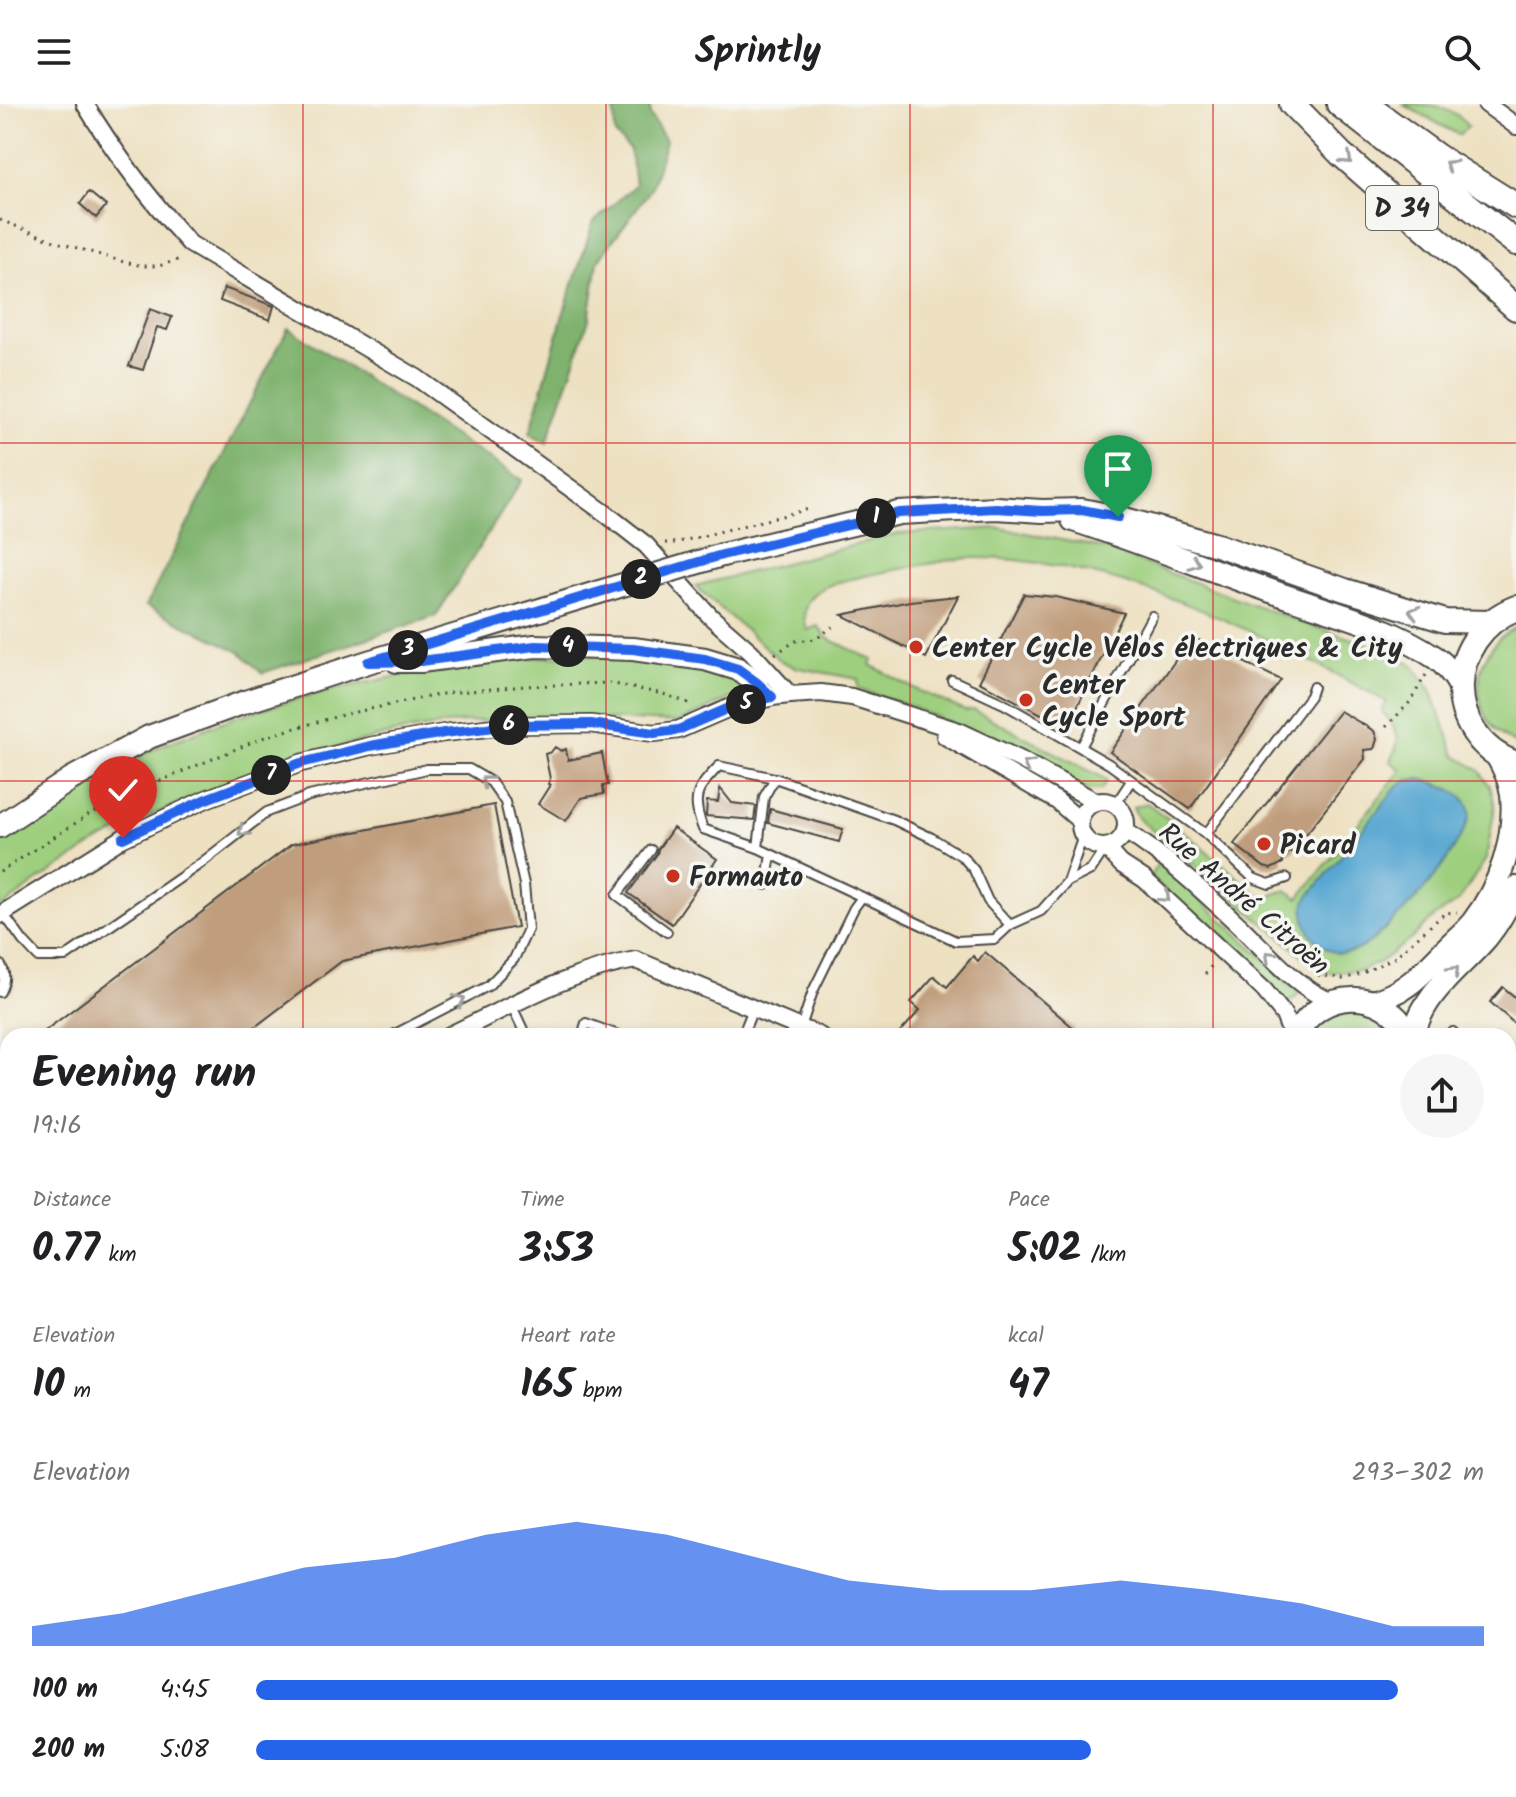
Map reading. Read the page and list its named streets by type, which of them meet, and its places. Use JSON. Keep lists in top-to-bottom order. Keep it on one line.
{"streets":{"main road":["D 34"],"street":["Rue André Citroën"]},"places":["Center Cycle Vélos électriques & City","Center Cycle Sport","Picard","Formauto"],"page":{"header":"Sprintly","pins":["1","2","4","3","5","6","7"],"heading":["Evening run","19:16"],"stats":[["Distance","0.77 km"],["Time","3:53"],["Pace","5:02 /km"],["Elevation","10 m"],["Heart rate","165 bpm"],["kcal","47"]],"chart":["Elevation","293–302 m"],"list":[{"name":"100 m","note":"4:45"},{"name":"200 m","note":"5:08"}]}}
